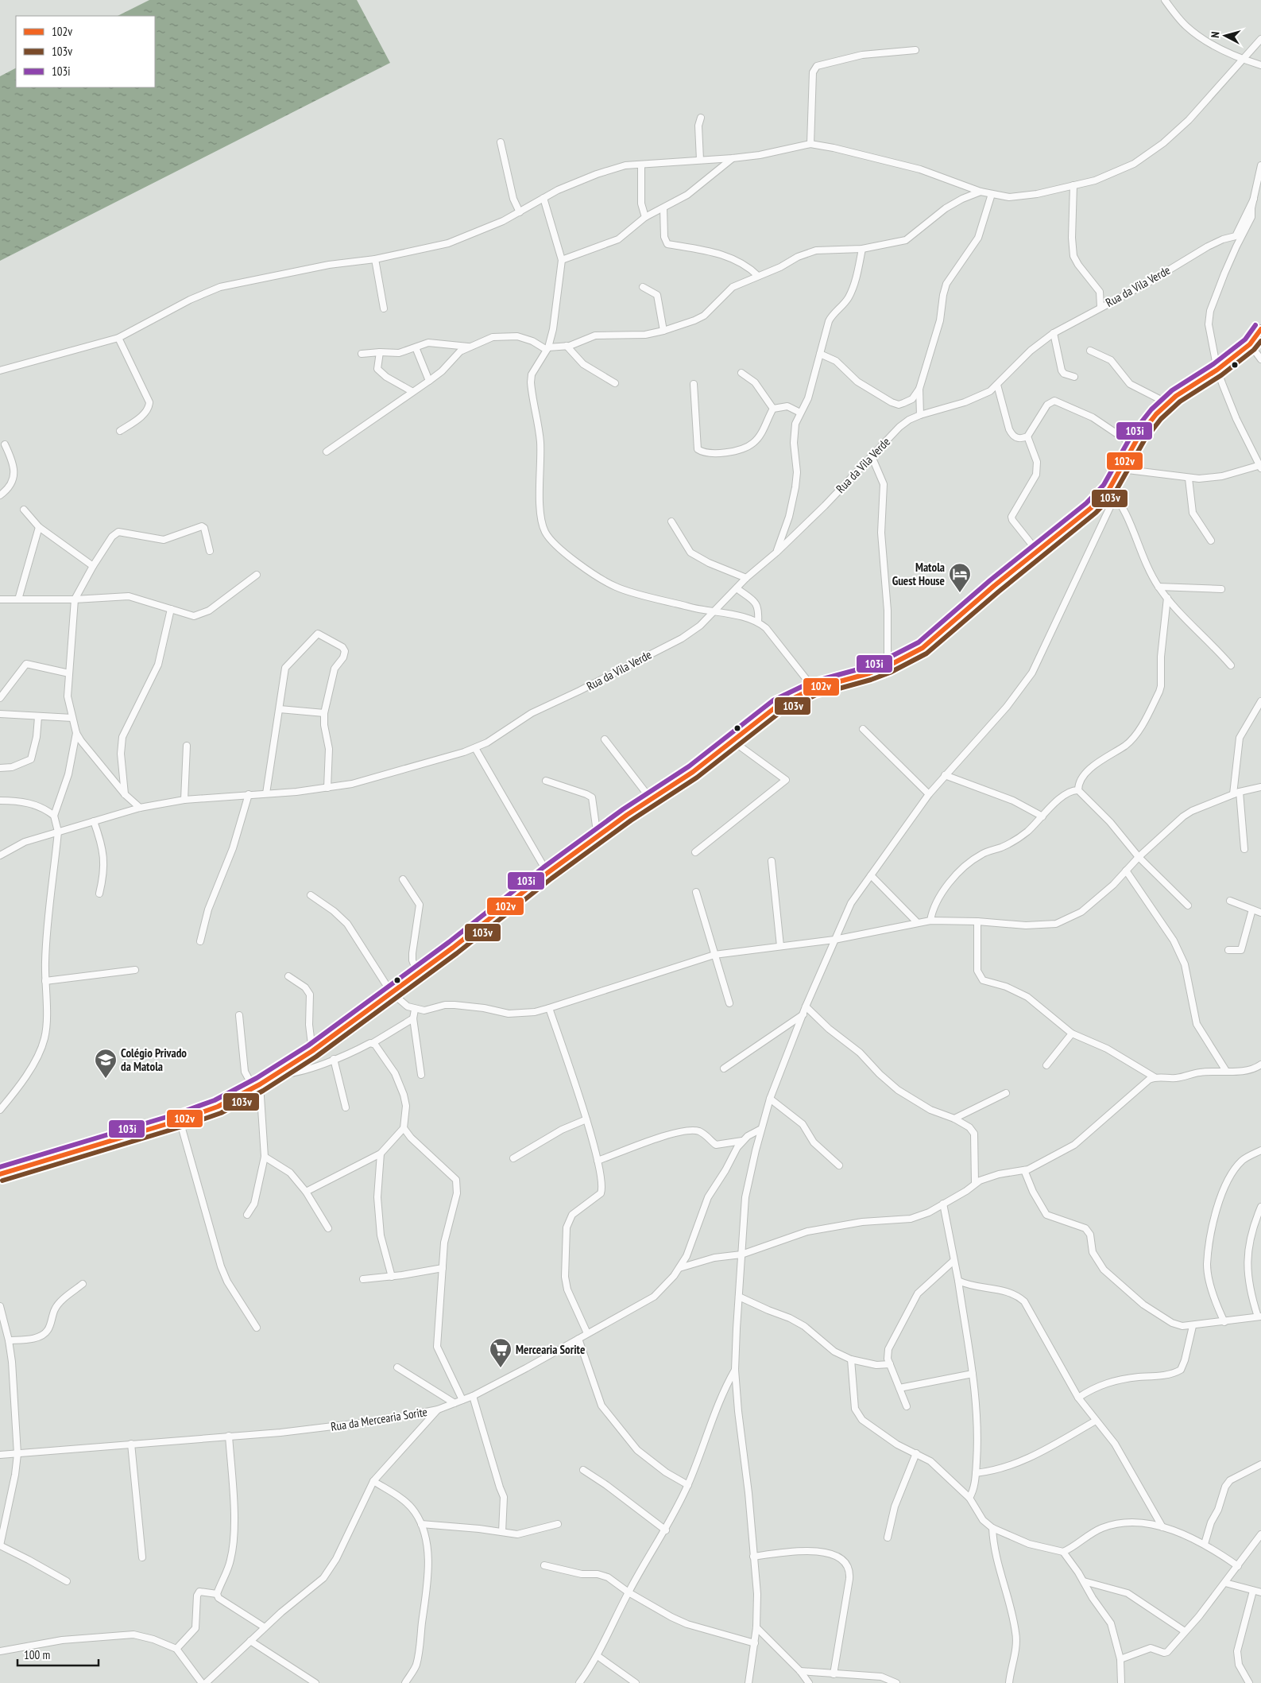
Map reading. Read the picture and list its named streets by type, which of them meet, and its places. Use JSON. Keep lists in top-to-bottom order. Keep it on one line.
{"streets":{"street":["Rua da Vila Verde","Rua da Mercearia Sorite"]},"places":{"hotel":["Matola Guest House"],"school or university":["Colégio Privado da Matola"],"supermarket":["Mercearia Sorite"]},"lines":["transit line 103i","transit line 102v","transit line 103v"],"legend":["102v","103v","103i"],"scale_bar":"100 m","north":"left"}
